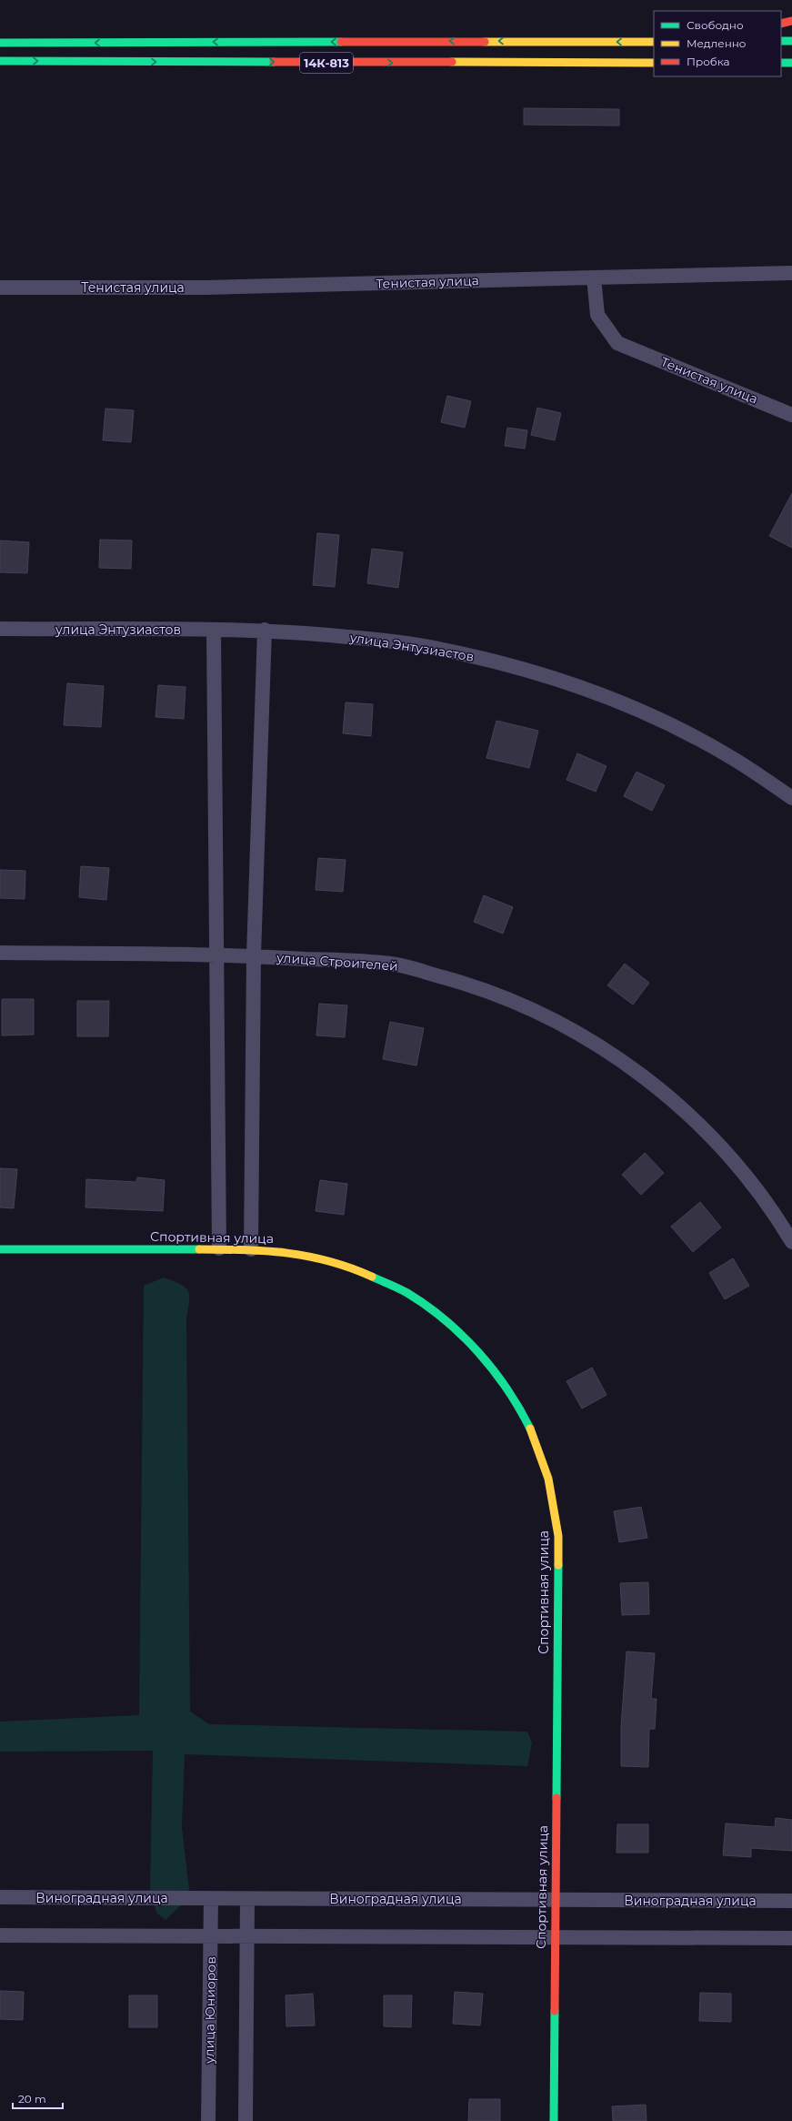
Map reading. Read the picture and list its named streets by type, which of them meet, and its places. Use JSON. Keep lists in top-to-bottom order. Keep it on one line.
{"streets":{"main road":["14К-813","Спортивная улица"],"street":["Тенистая улица","улица Энтузиастов","улица Строителей","Виноградная улица","улица Юниоров"]},"crossings":[["Спортивная улица","Виноградная улица"],["Виноградная улица","улица Юниоров"]],"legend":["Свободно","Медленно","Пробка"],"scale_bar":"20 m"}
